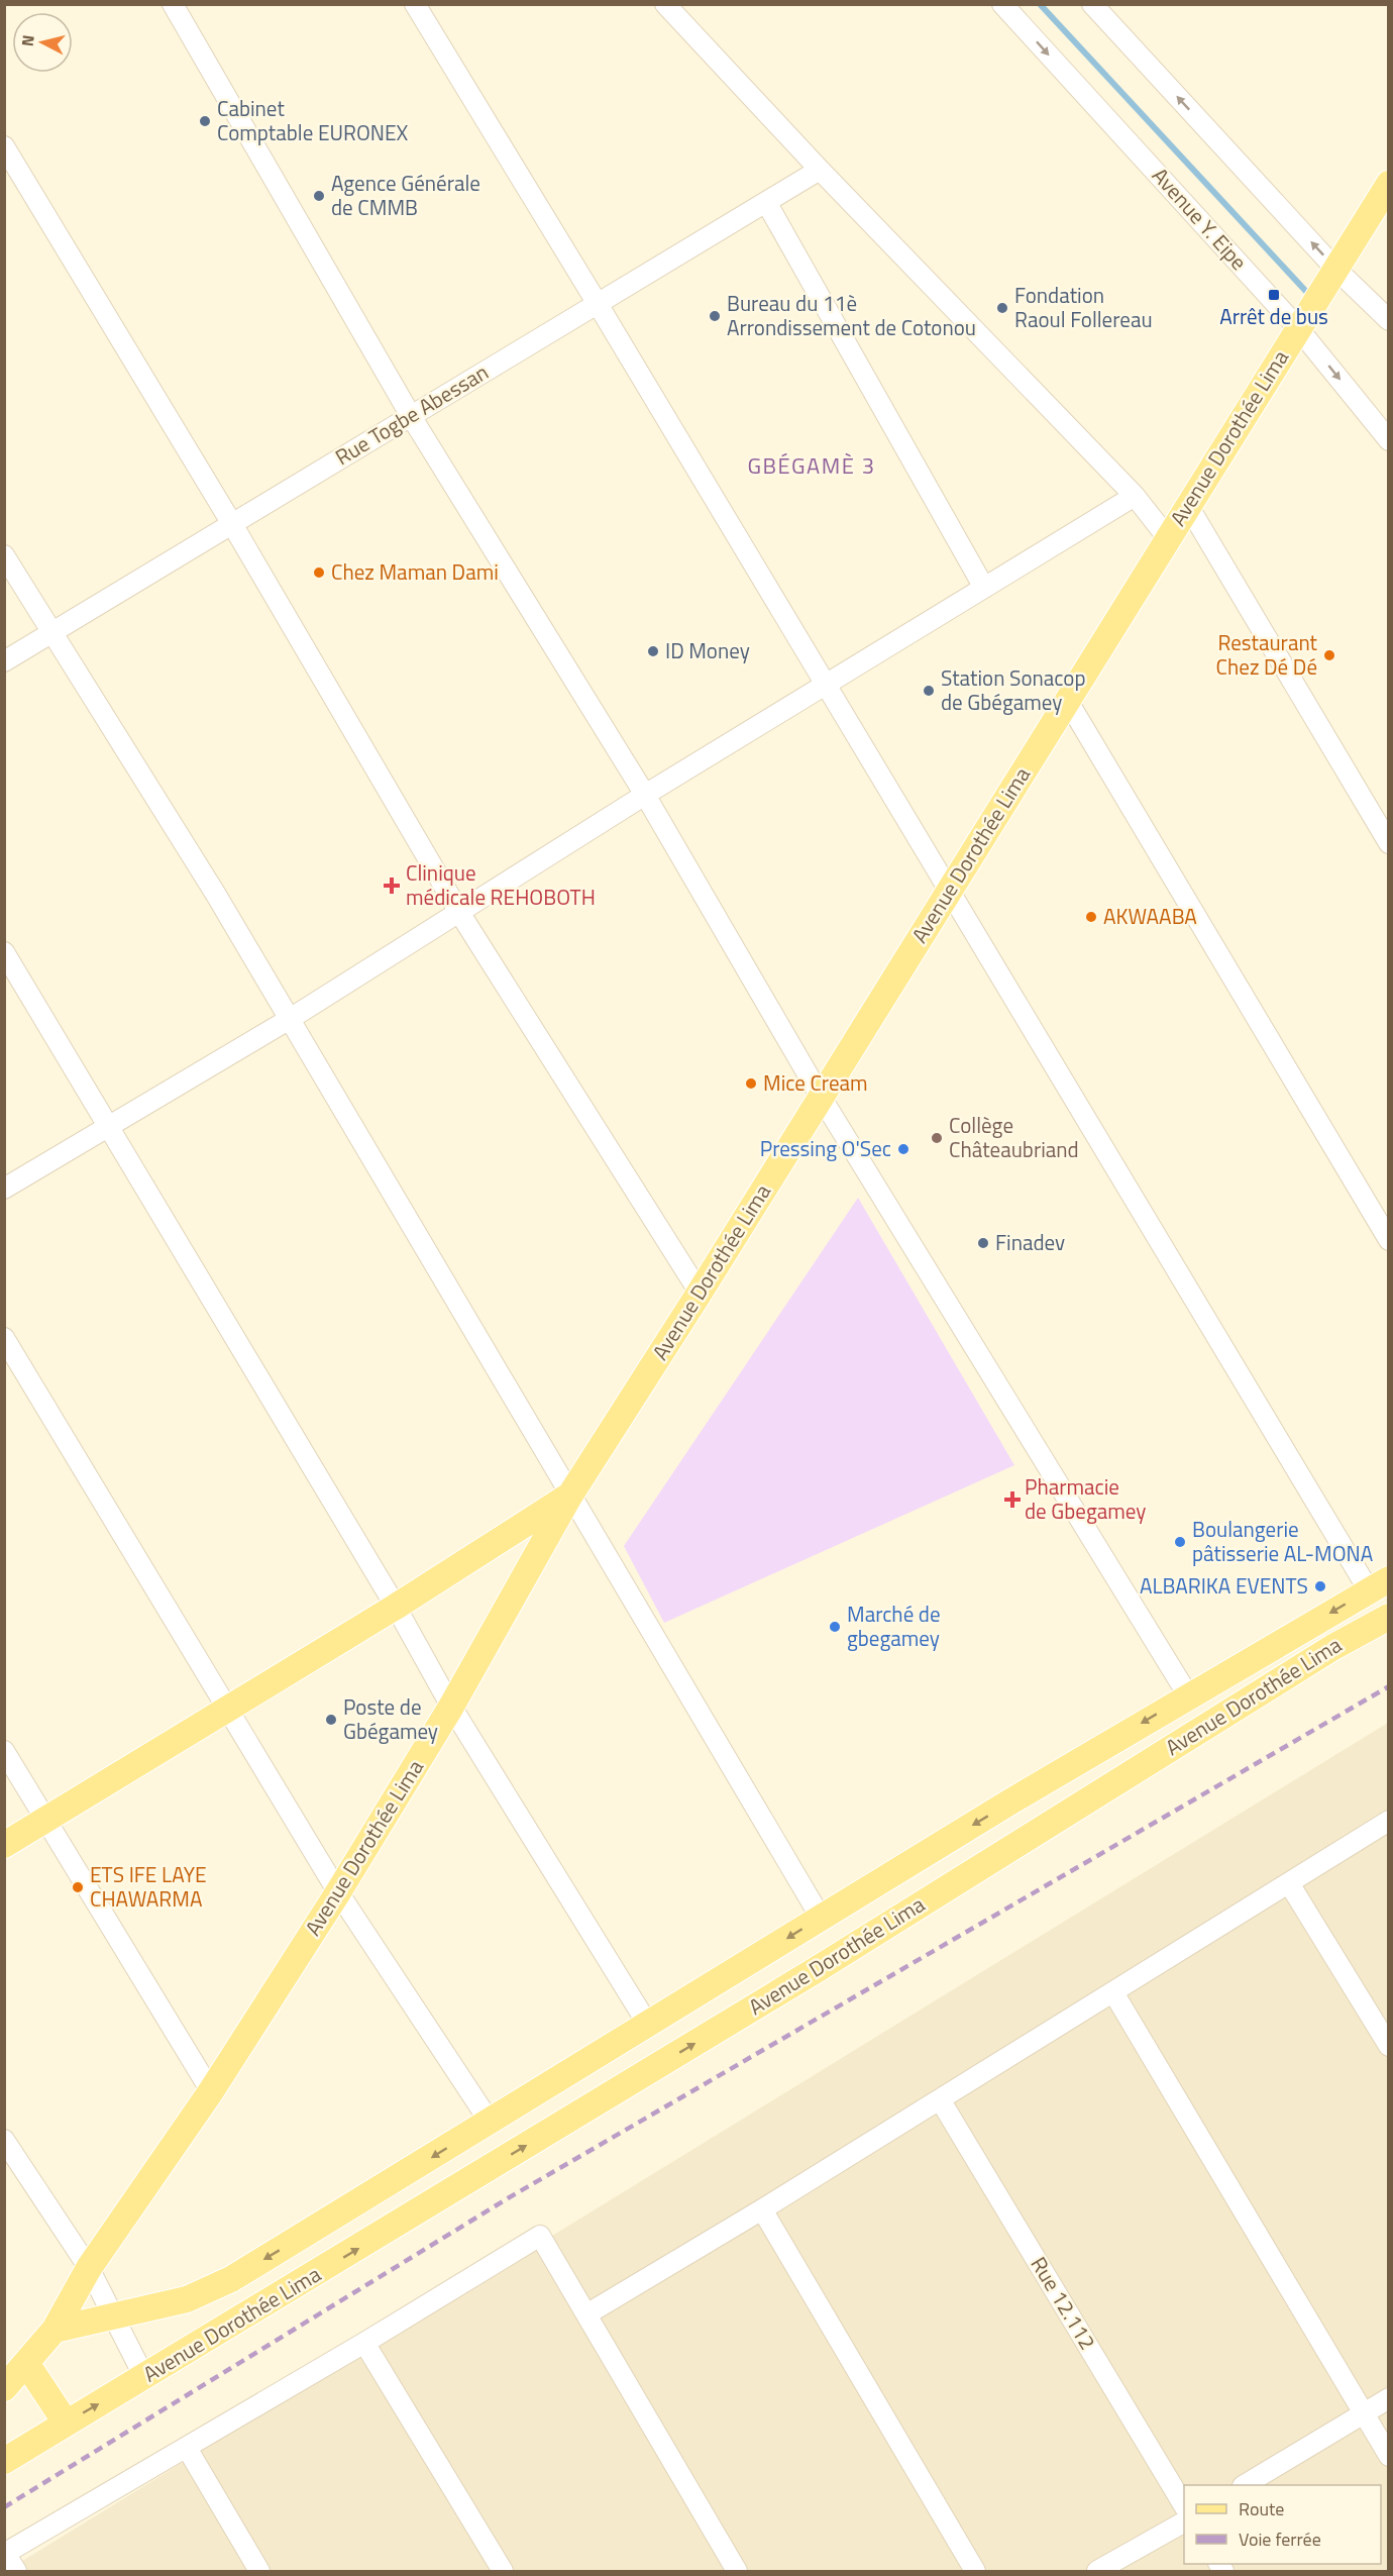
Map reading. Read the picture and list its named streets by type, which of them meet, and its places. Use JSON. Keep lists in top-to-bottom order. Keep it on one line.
{"streets":{"main road":["Avenue Dorothée Lima"],"street":["Avenue Y. Eipe","Rue Togbe Abessan","Rue 12.112"]},"crossings":[["Avenue Y. Eipe","Avenue Dorothée Lima"]],"districts":["GBÉGAMÈ 3"],"places":{"other":["Cabinet Comptable EURONEX","Agence Générale de CMMB","Fondation Raoul Follereau","Bureau du 11è Arrondissement de Cotonou","Chez Maman Dami","ID Money","Restaurant Chez Dé Dé","Station Sonacop de Gbégamey","AKWAABA","Mice Cream","Collège Châteaubriand","Pressing O'Sec","Finadev","Boulangerie pâtisserie AL-MONA","ALBARIKA EVENTS","Marché de gbegamey","Poste de Gbégamey","ETS IFE LAYE CHAWARMA"],"transit":["Arrêt de bus"],"health":["Clinique médicale REHOBOTH","Pharmacie de Gbegamey"]},"legend":["Route","Voie ferrée"],"north":"left"}
